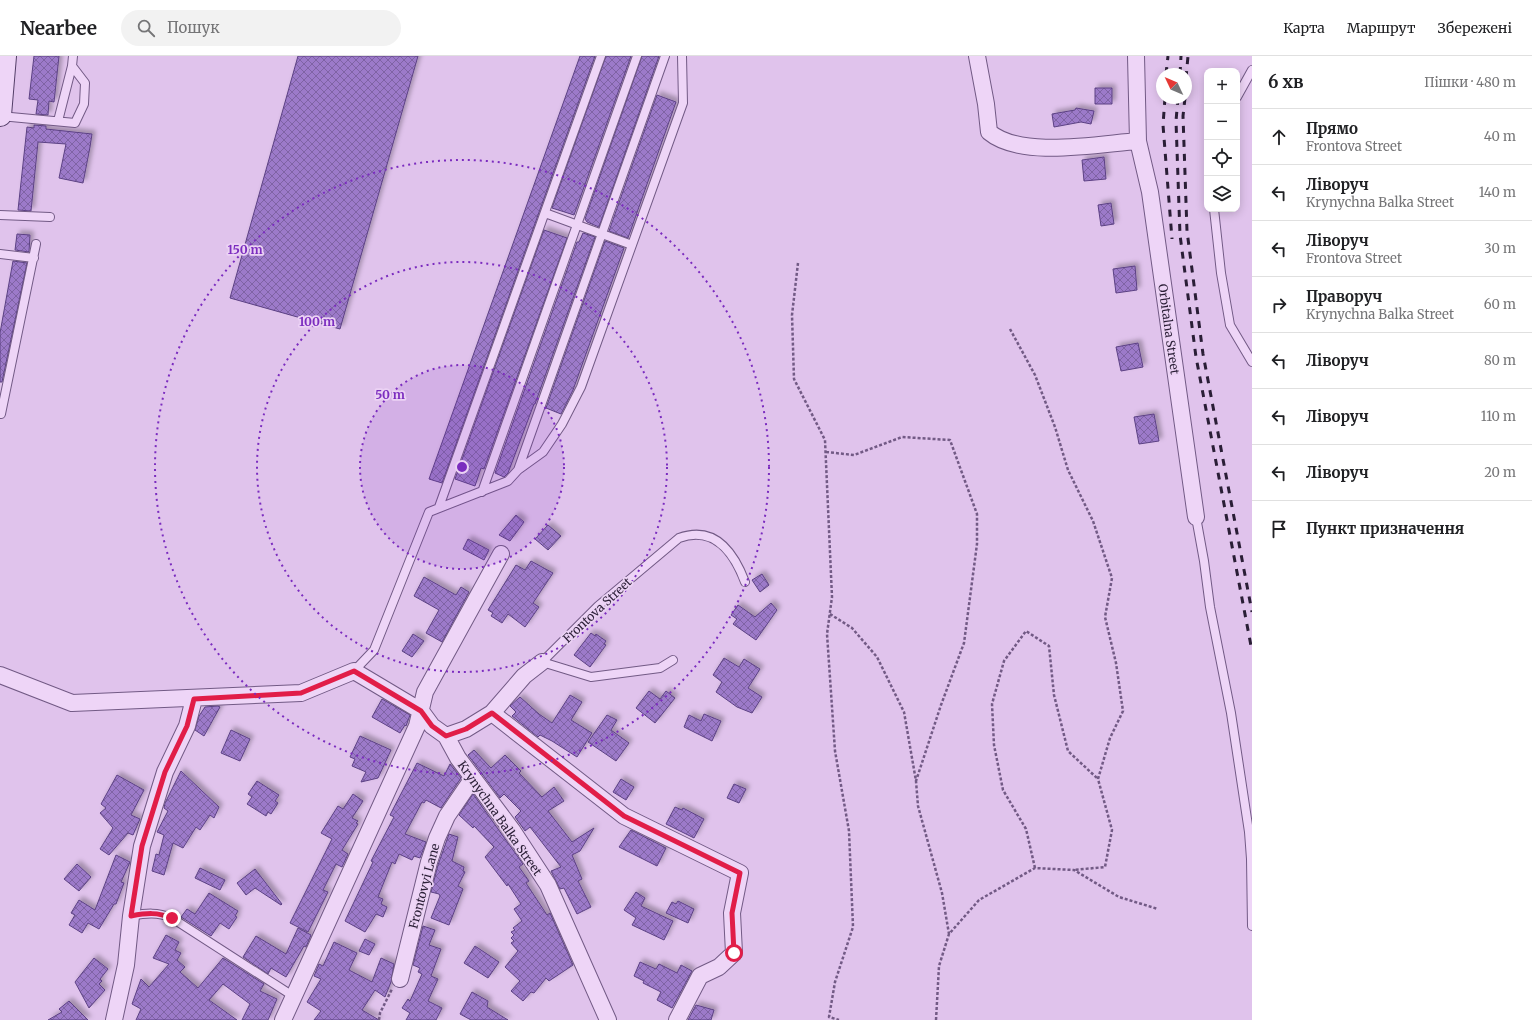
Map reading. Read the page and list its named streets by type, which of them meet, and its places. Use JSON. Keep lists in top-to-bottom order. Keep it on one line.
{"streets":{"street":["Orbitalna Street","Frontova Street","Krynychna Balka Street","Frontovyi Lane"]},"crossings":[["Frontova Street","Krynychna Balka Street"],["Krynychna Balka Street","Frontovyi Lane"]],"north":"top left","page":{"header":"Nearbee","search":"Пошук","nav":["Карта","Маршрут","Збережені"],"heading":["6 хв","Пішки · 480 m"],"map_buttons":["+","−"],"list":[["Прямо","Frontova Street","40 m"],["Ліворуч","Krynychna Balka Street","140 m"],["Ліворуч","Frontova Street","30 m"],["Праворуч","Krynychna Balka Street","60 m"],["Ліворуч","80 m"],["Ліворуч","110 m"],["Ліворуч","20 m"],"Пункт призначення"]},"rings":["150 m","100 m","50 m"]}
